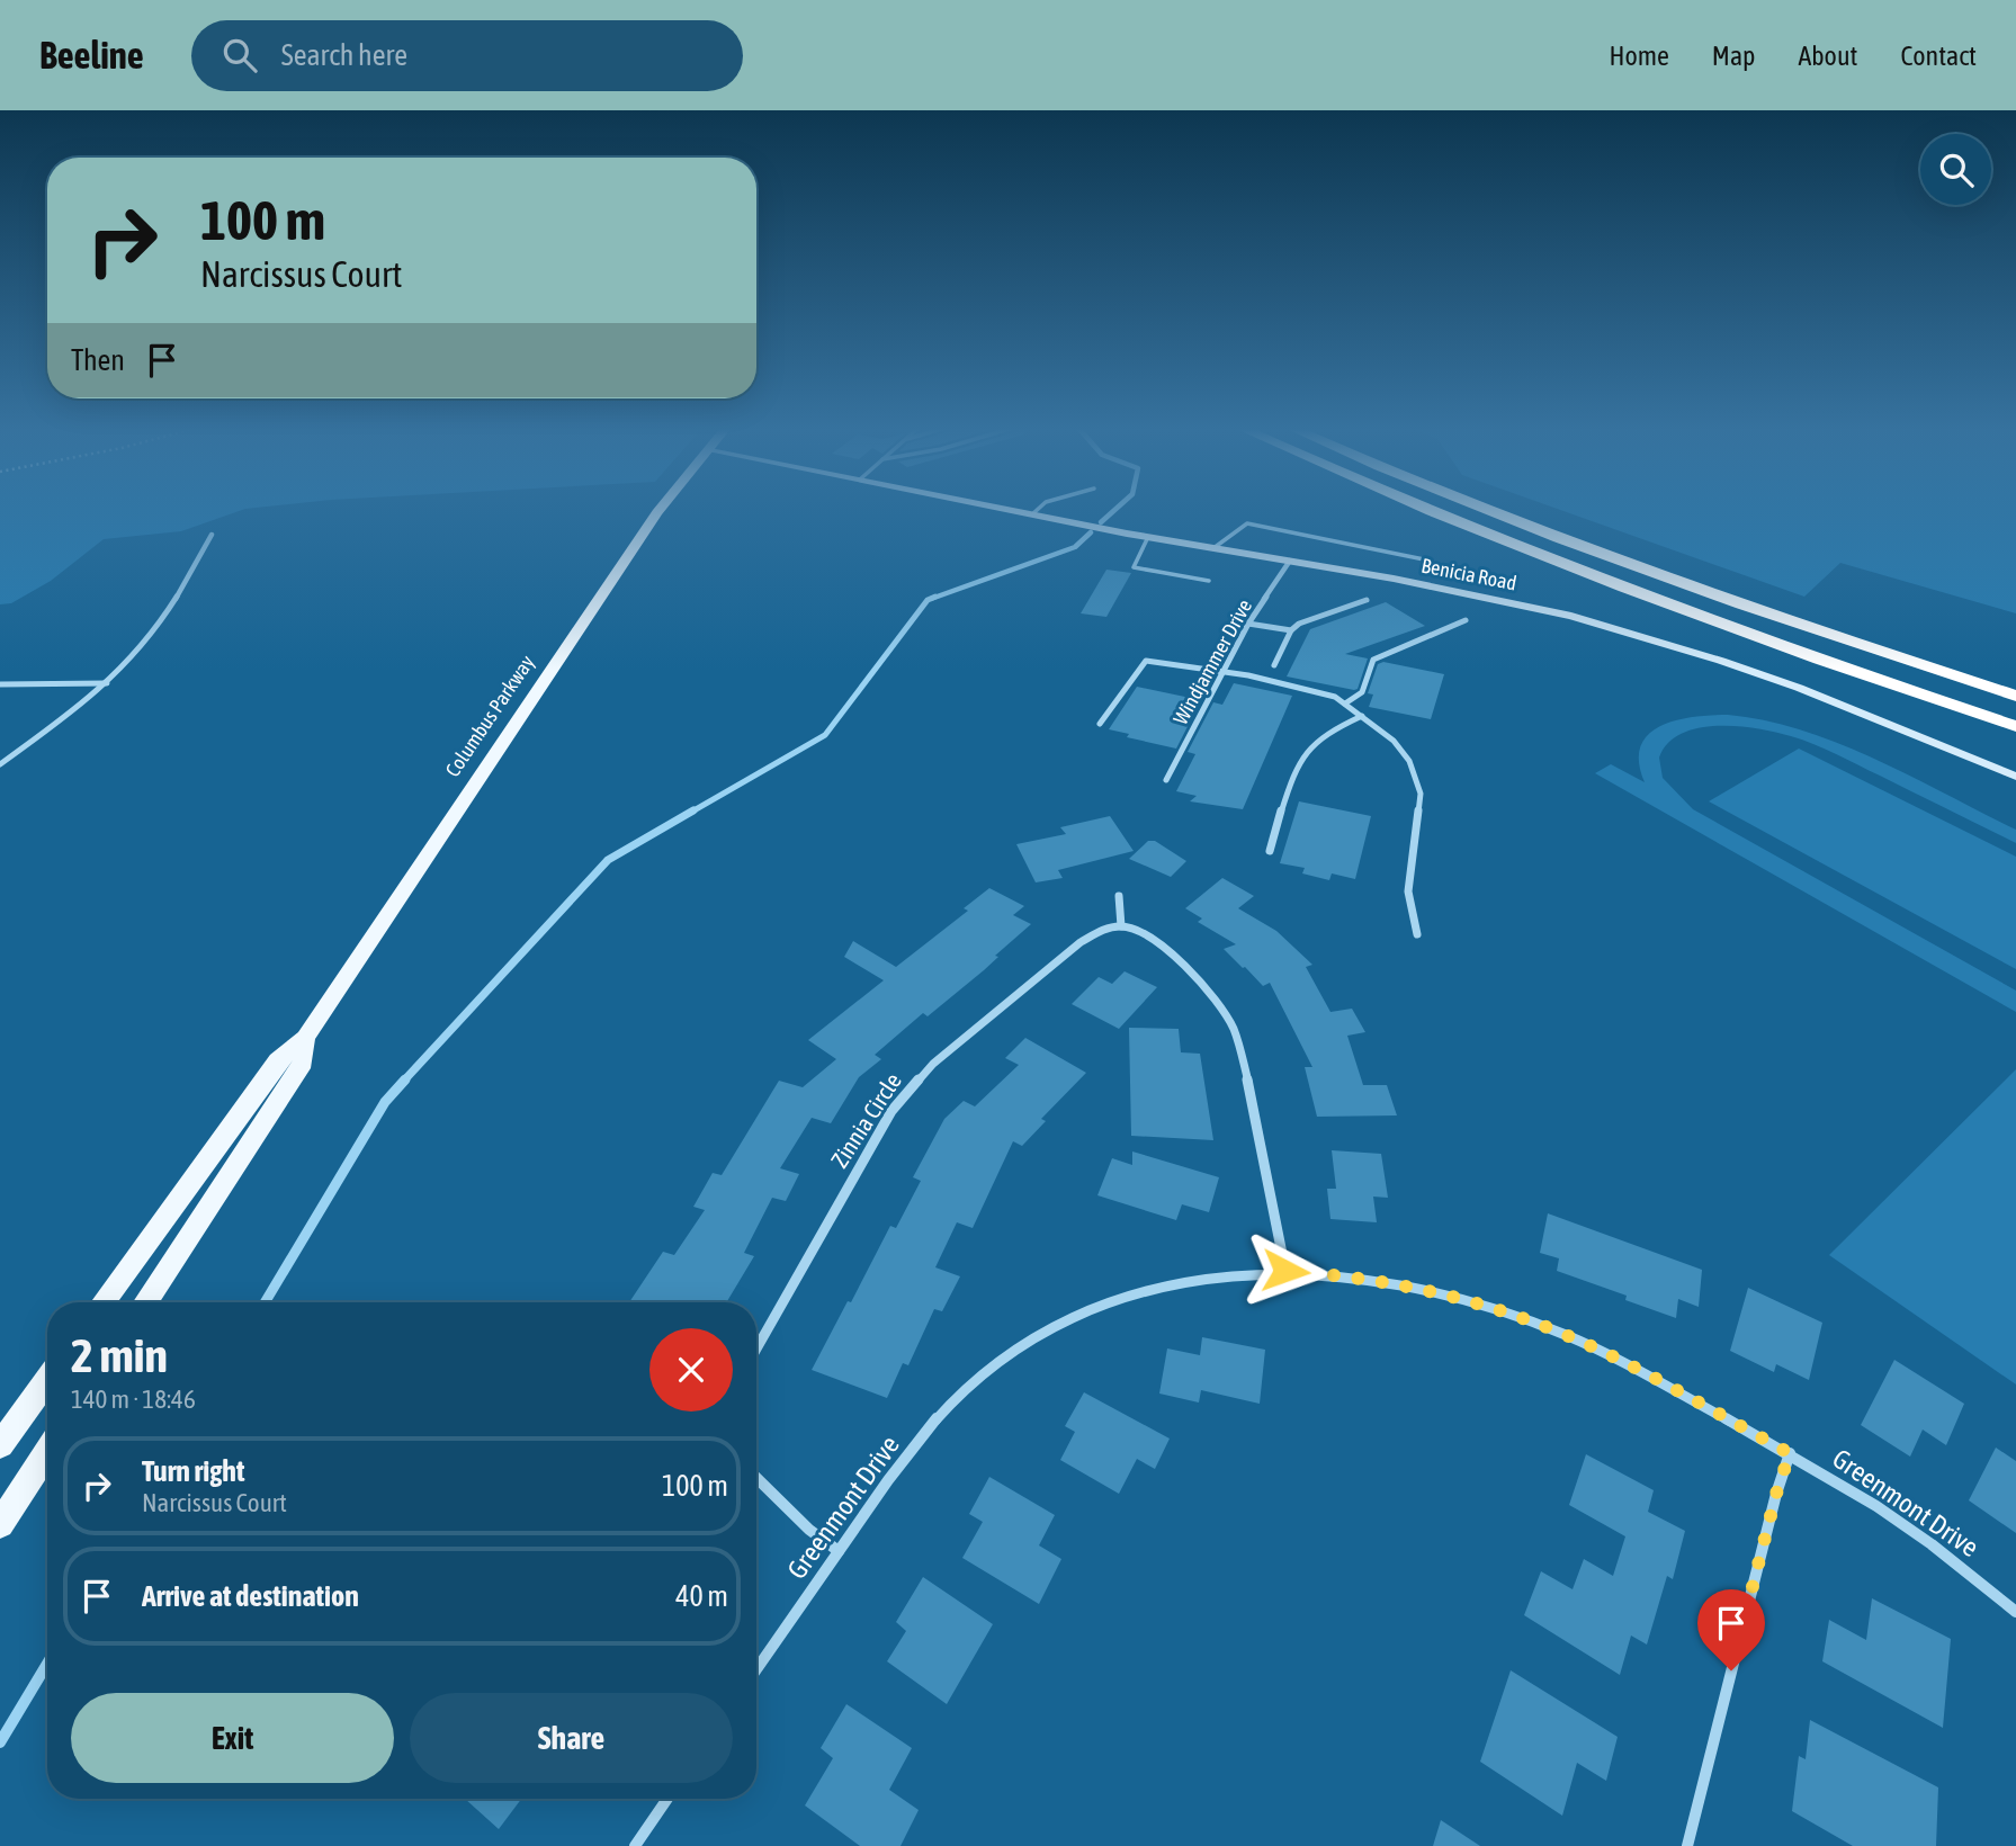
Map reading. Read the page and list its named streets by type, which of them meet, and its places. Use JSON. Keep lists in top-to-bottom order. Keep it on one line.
{"streets":{"main road":["Benicia Road","Columbus Parkway"],"street":["Windjammer Drive","Zinnia Circle","Greenmont Drive"]},"crossings":[["Benicia Road","Windjammer Drive"]],"page":{"header":"Beeline","search":"Search here","nav":["Home","Map","About","Contact"],"turn":["100 m","Narcissus Court"],"then":"Then","heading":["2 min","140 m · 18:46"],"list":[{"name":"Turn right","note":"Narcissus Court","value":"100 m"},{"name":"Arrive at destination","value":"40 m"}],"buttons":["Exit","Share"]}}
